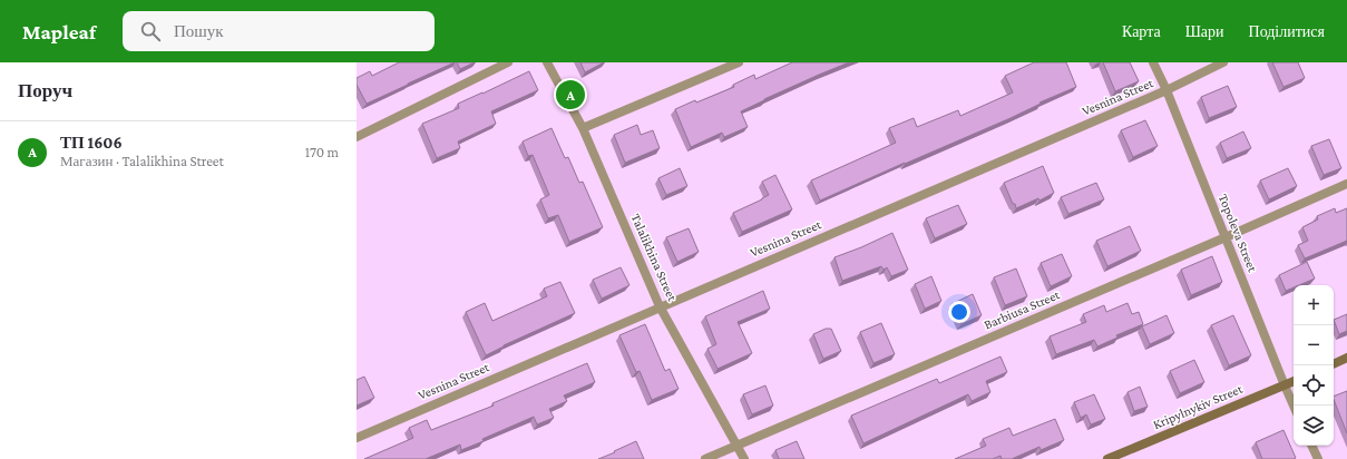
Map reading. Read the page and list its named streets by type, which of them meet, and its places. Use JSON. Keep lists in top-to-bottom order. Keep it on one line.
{"streets":{"street":["Vesnina Street","Topoleva Street","Talalikhina Street","Barbiusa Street","Kripylnykiv Street"]},"crossings":[["Vesnina Street","Topoleva Street"],["Vesnina Street","Talalikhina Street"],["Topoleva Street","Barbiusa Street"],["Topoleva Street","Kripylnykiv Street"],["Talalikhina Street","Barbiusa Street"]],"page":{"header":"Mapleaf","search":"Пошук","nav":["Карта","Шари","Поділитися"],"heading":"Поруч","pins":"A","list":[{"mark":"A","name":"ТП 1606","note":"Магазин · Talalikhina Street","value":"170 m"}],"map_buttons":["+","−"]}}
